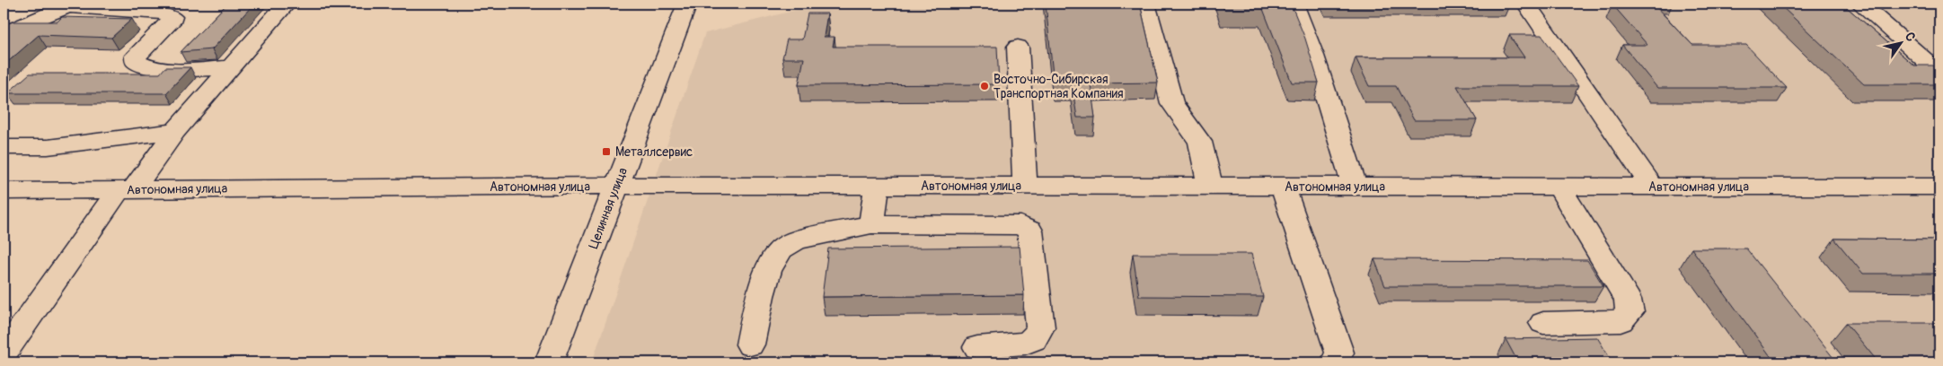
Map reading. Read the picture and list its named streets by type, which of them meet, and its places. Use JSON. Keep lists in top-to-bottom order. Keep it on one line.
{"streets":{"street":["Автономная улица","Целинная улица"]},"crossings":[["Автономная улица","Целинная улица"]],"places":{"other":["Восточно-Сибирская Транспортная Компания"],"transit":["Металлсервис"]},"north":"top right"}
